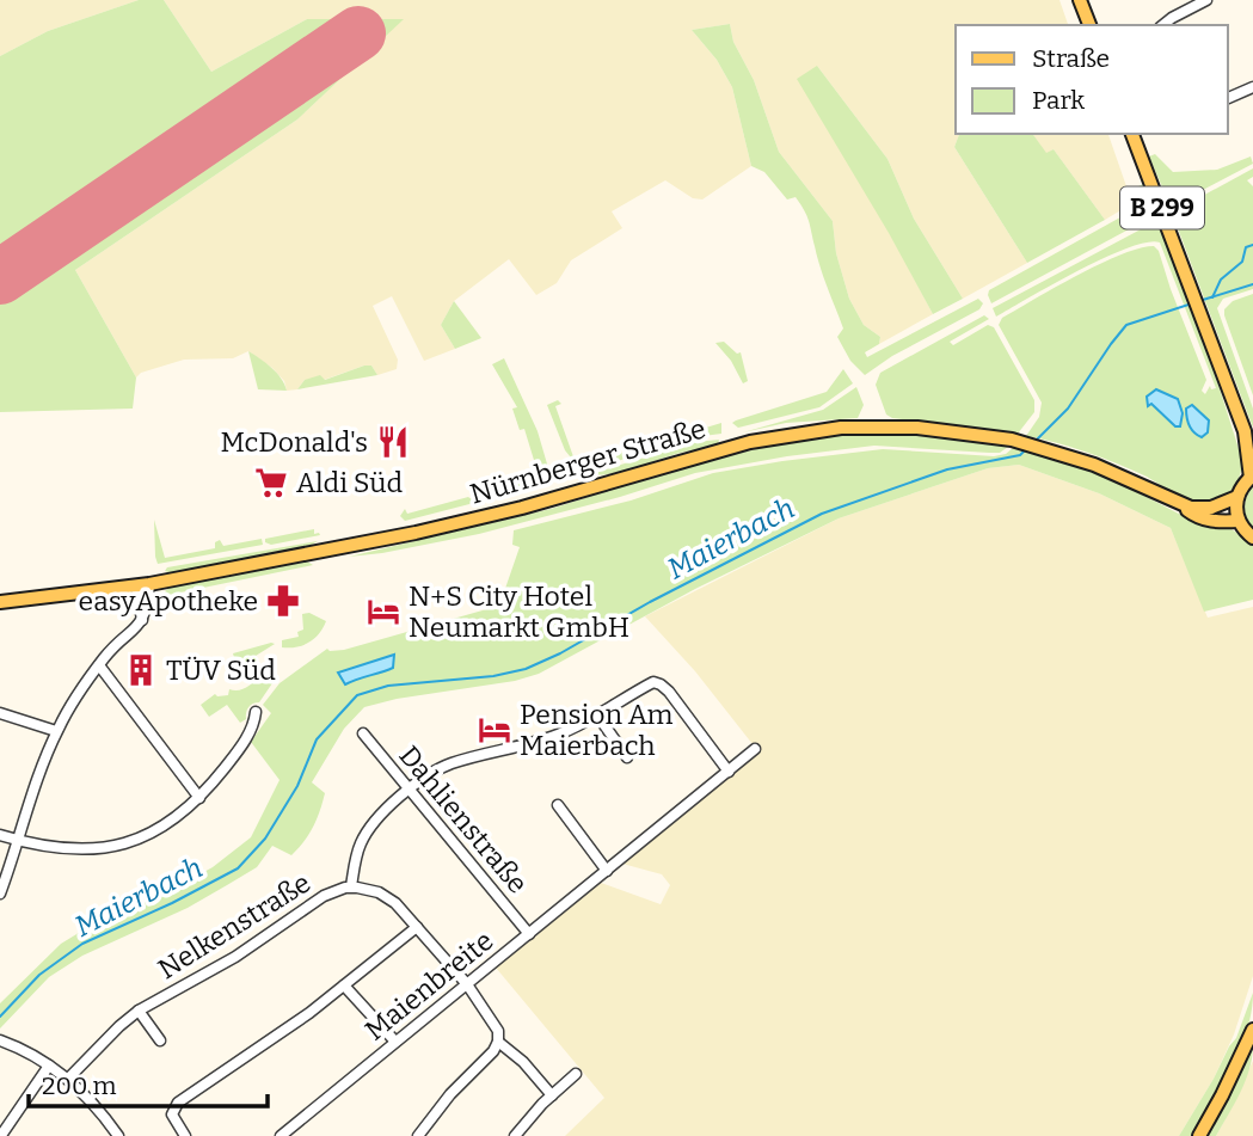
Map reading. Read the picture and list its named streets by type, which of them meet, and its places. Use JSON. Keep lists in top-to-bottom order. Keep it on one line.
{"streets":{"main road":["B 299","Nürnberger Straße"],"street":["Dahlienstraße","Nelkenstraße","Maienbreite"]},"crossings":[["Dahlienstraße","Maienbreite"],["Nelkenstraße","Maienbreite"]],"water":["Maierbach"],"places":{"restaurant":["McDonald's"],"supermarket":["Aldi Süd"],"pharmacy":["easyApotheke"],"hotel":["N+S City Hotel Neumarkt GmbH","Pension Am Maierbach"],"building":["TÜV Süd"]},"legend":["Straße","Park"],"scale_bar":"200 m"}
